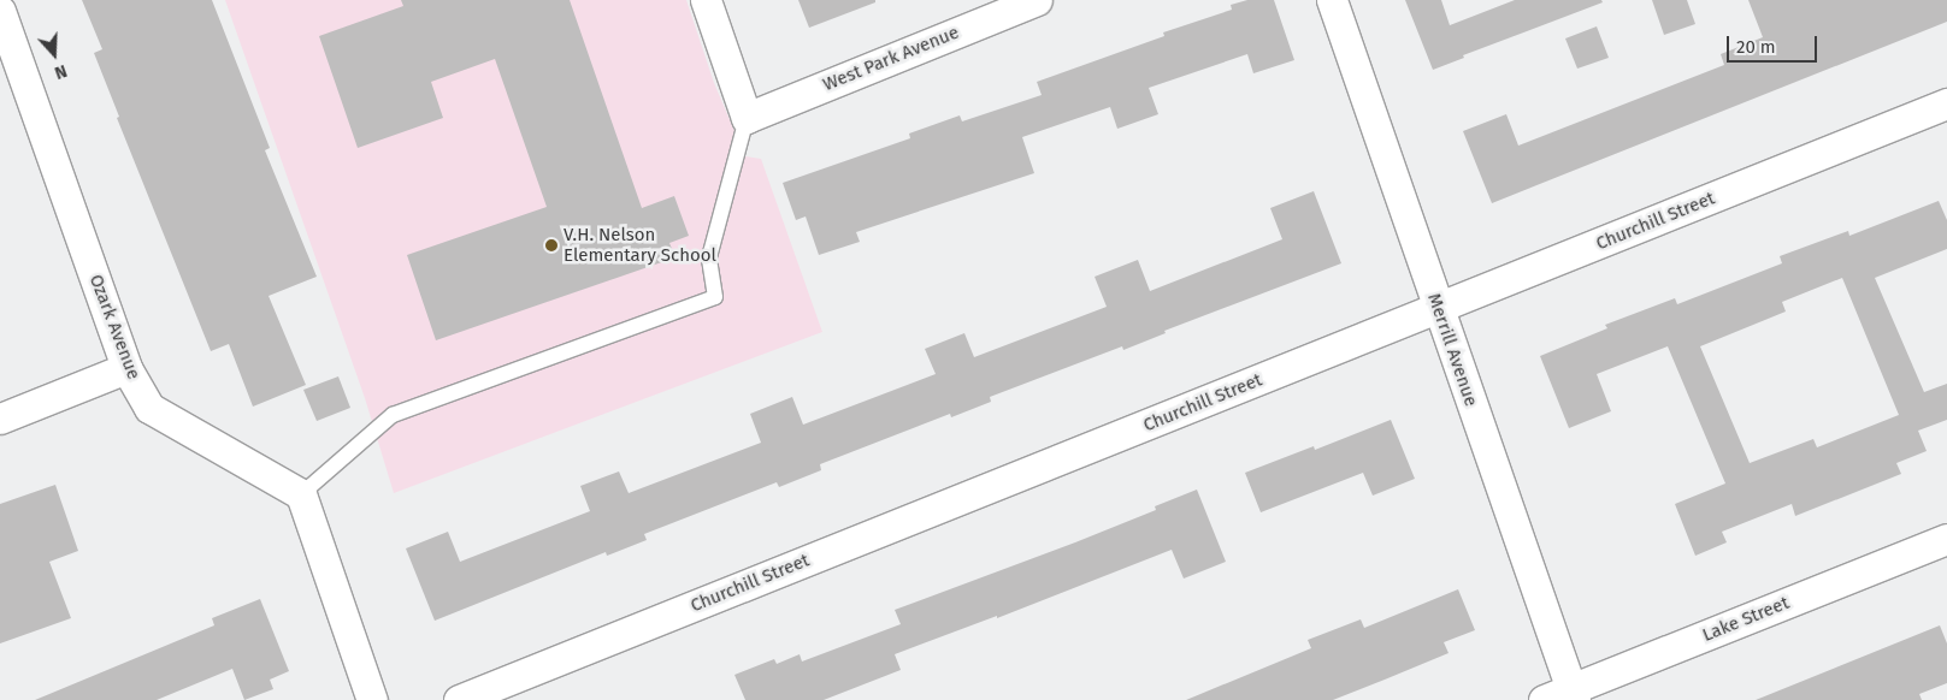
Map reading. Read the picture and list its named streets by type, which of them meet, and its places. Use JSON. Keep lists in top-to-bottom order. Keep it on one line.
{"streets":{"street":["West Park Avenue","Churchill Street","Ozark Avenue","Merrill Avenue","Lake Street"]},"crossings":[["Churchill Street","Merrill Avenue"],["Merrill Avenue","Lake Street"]],"places":["V.H. Nelson Elementary School"],"scale_bar":"20 m","north":"bottom"}
